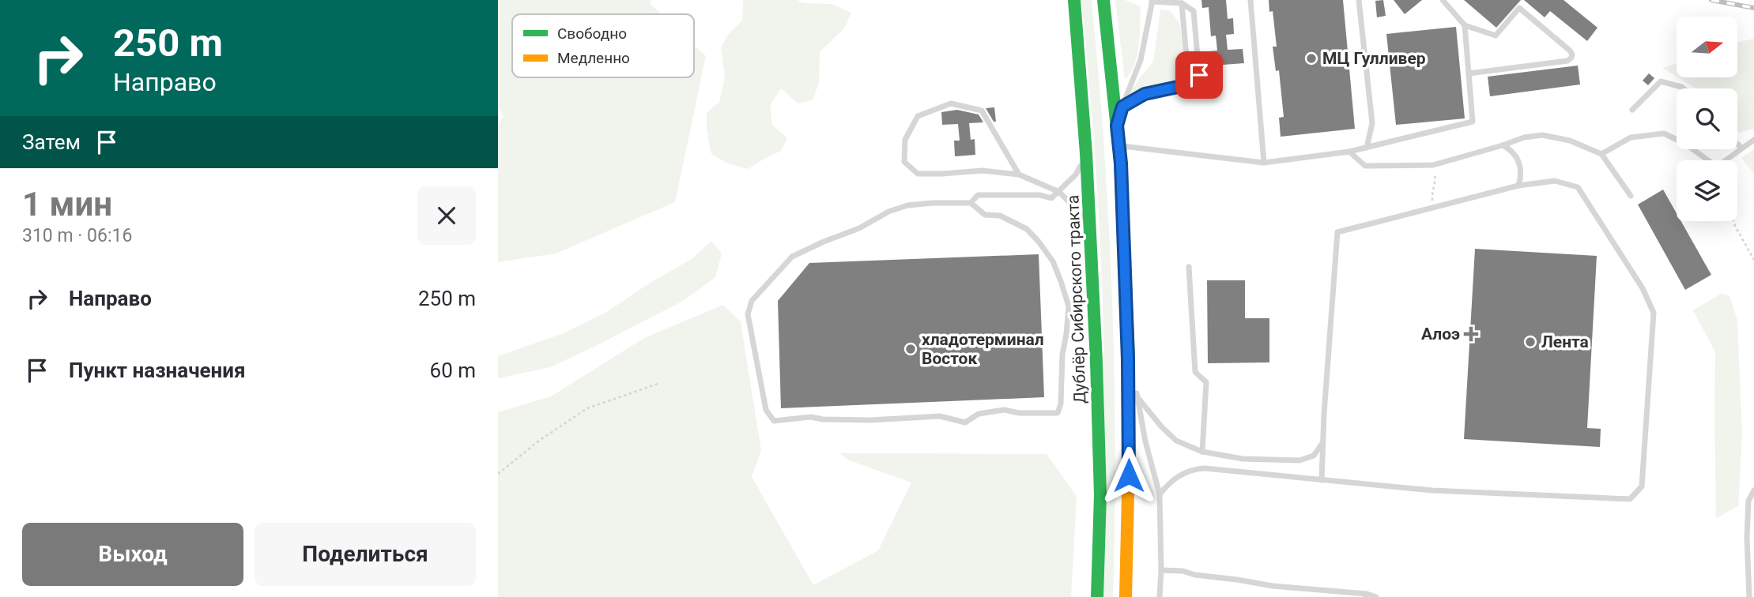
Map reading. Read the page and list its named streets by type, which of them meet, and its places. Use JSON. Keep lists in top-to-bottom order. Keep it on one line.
{"streets":{"main road":["Дублёр Сибирского тракта"]},"places":{"other":["МЦ Гулливер","Лента","хладотерминал Восток"],"health":["Алоэ"]},"legend":["Свободно","Медленно"],"north":"right","page":{"turn":["250 m","Направо"],"then":"Затем","heading":["1 мин","310 m · 06:16"],"list":[{"name":"Направо","value":"250 m"},{"name":"Пункт назначения","value":"60 m"}],"buttons":["Выход","Поделиться"]}}
